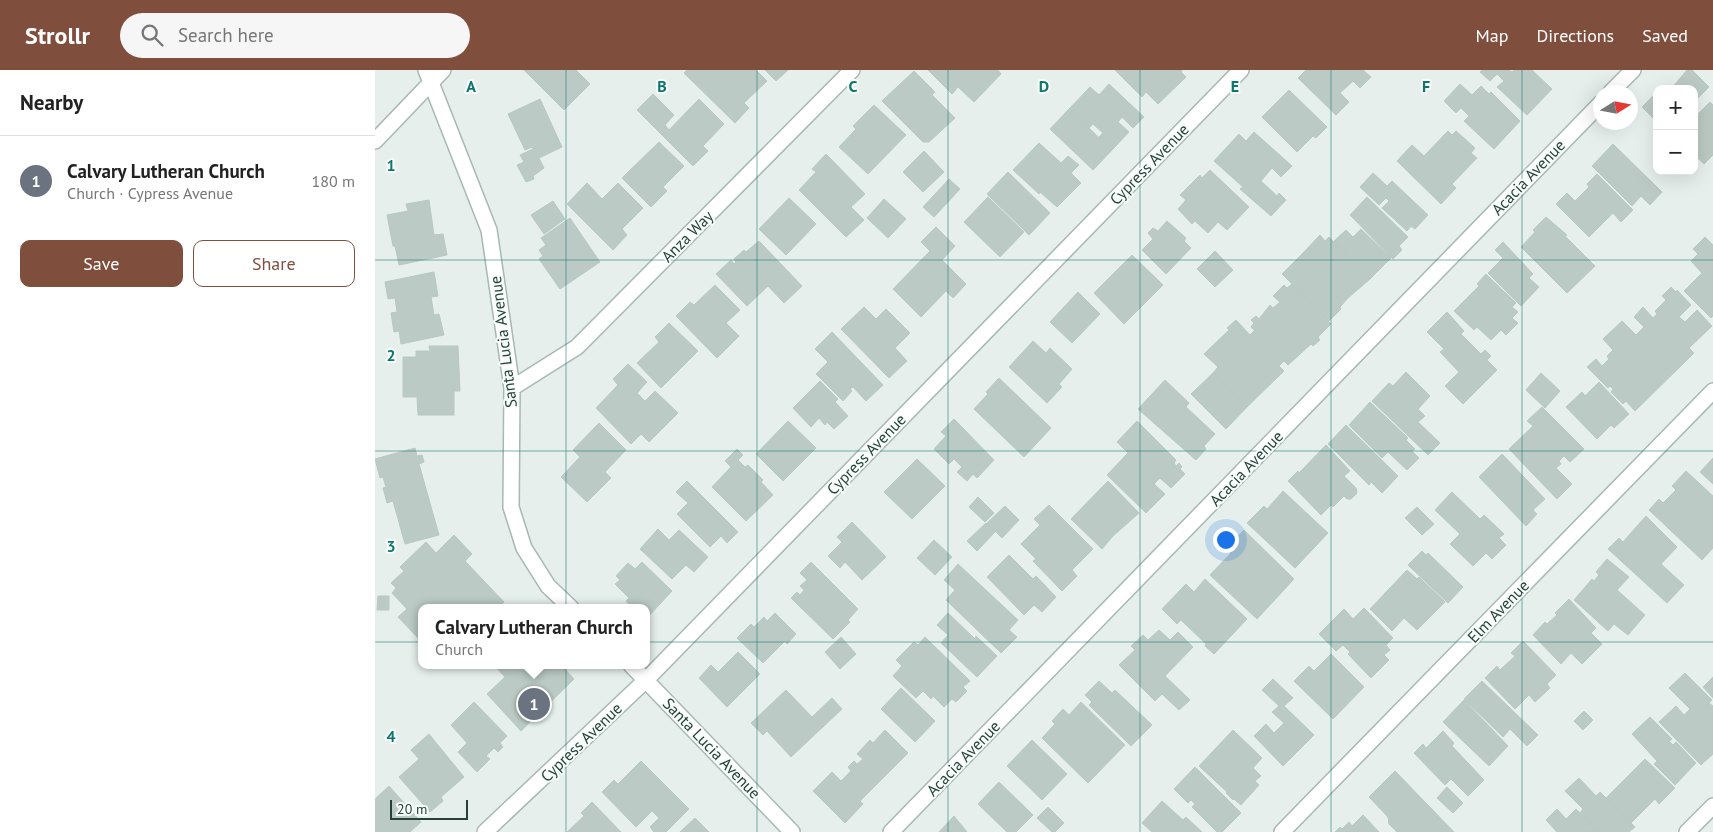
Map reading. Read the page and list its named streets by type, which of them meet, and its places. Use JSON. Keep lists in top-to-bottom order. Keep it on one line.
{"streets":{"street":["Cypress Avenue","Acacia Avenue","Anza Way","Santa Lucia Avenue","Elm Avenue"]},"crossings":[["Cypress Avenue","Santa Lucia Avenue"],["Anza Way","Santa Lucia Avenue"]],"scale_bar":"20 m","north":"right","page":{"header":"Strollr","search":"Search here","nav":["Map","Directions","Saved"],"heading":"Nearby","map_buttons":["+","−"],"list":[{"mark":"1","name":"Calvary Lutheran Church","note":"Church · Cypress Avenue","value":"180 m"}],"buttons":["Save","Share"],"popup":["Calvary Lutheran Church","Church"],"pins":"1","scale":"20 m"},"grid":{"columns":["A","B","C","D","E","F"],"rows":["1","2","3","4"]}}
